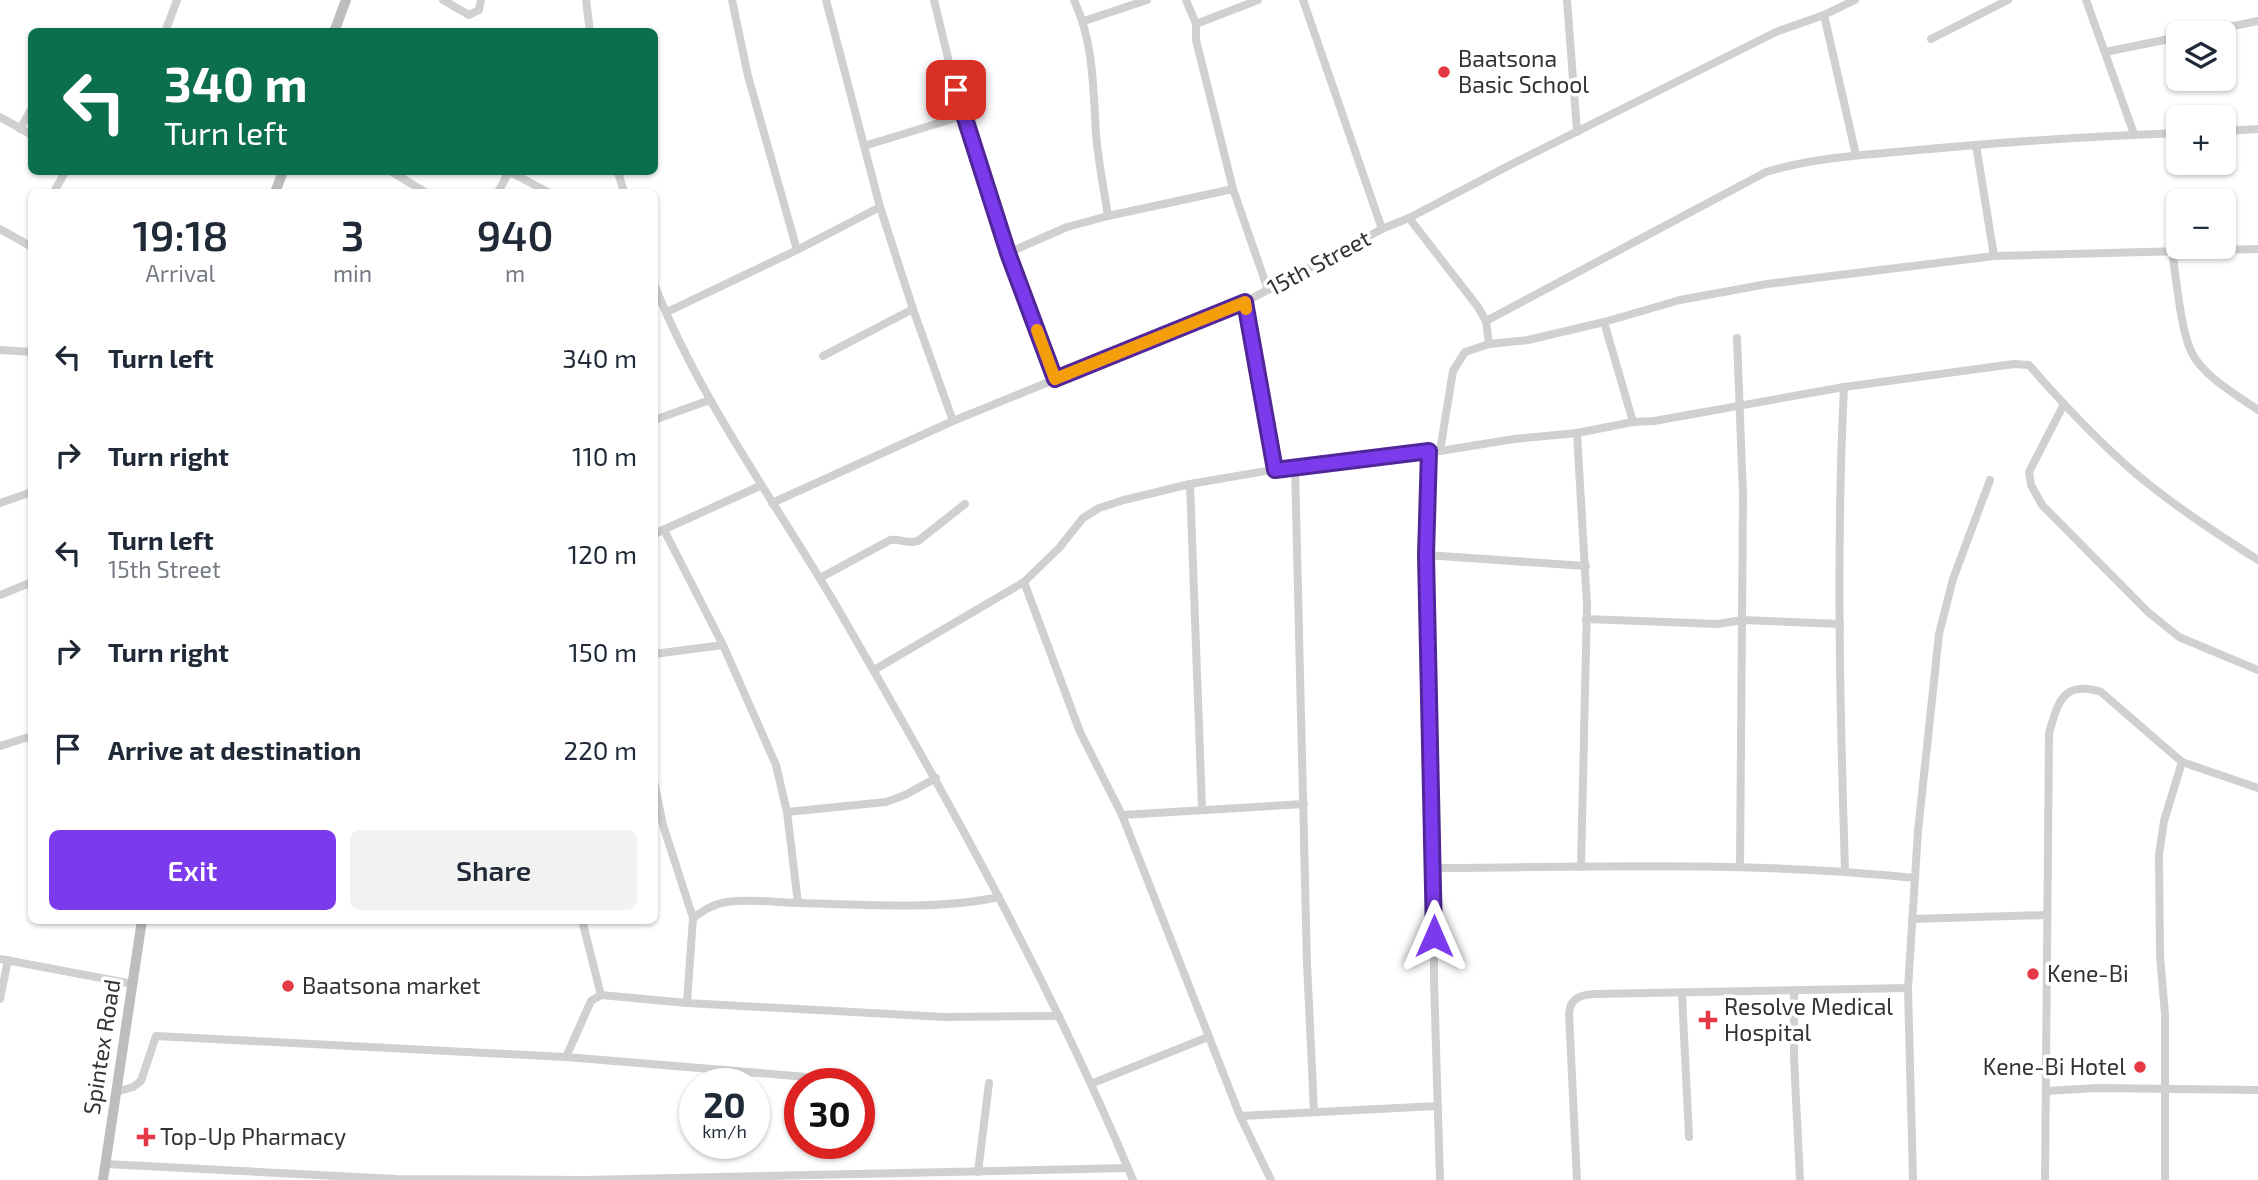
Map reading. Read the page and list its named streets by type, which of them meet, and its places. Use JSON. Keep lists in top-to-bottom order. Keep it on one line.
{"streets":{"main road":["Spintex Road"],"street":["15th Street"]},"places":{"other":["Baatsona Basic School","Kene-Bi","Baatsona market","Kene-Bi Hotel"],"health":["Resolve Medical Hospital","Top-Up Pharmacy"]},"page":{"map_buttons":["+","−"],"turn":["340 m","Turn left"],"eta":["19:18","Arrival","3","min","940","m"],"list":[{"name":"Turn left","value":"340 m"},{"name":"Turn right","value":"110 m"},{"name":"Turn left","note":"15th Street","value":"120 m"},{"name":"Turn right","value":"150 m"},{"name":"Arrive at destination","value":"220 m"}],"buttons":["Exit","Share"],"speed":"20 km/h","limit":"30"}}
